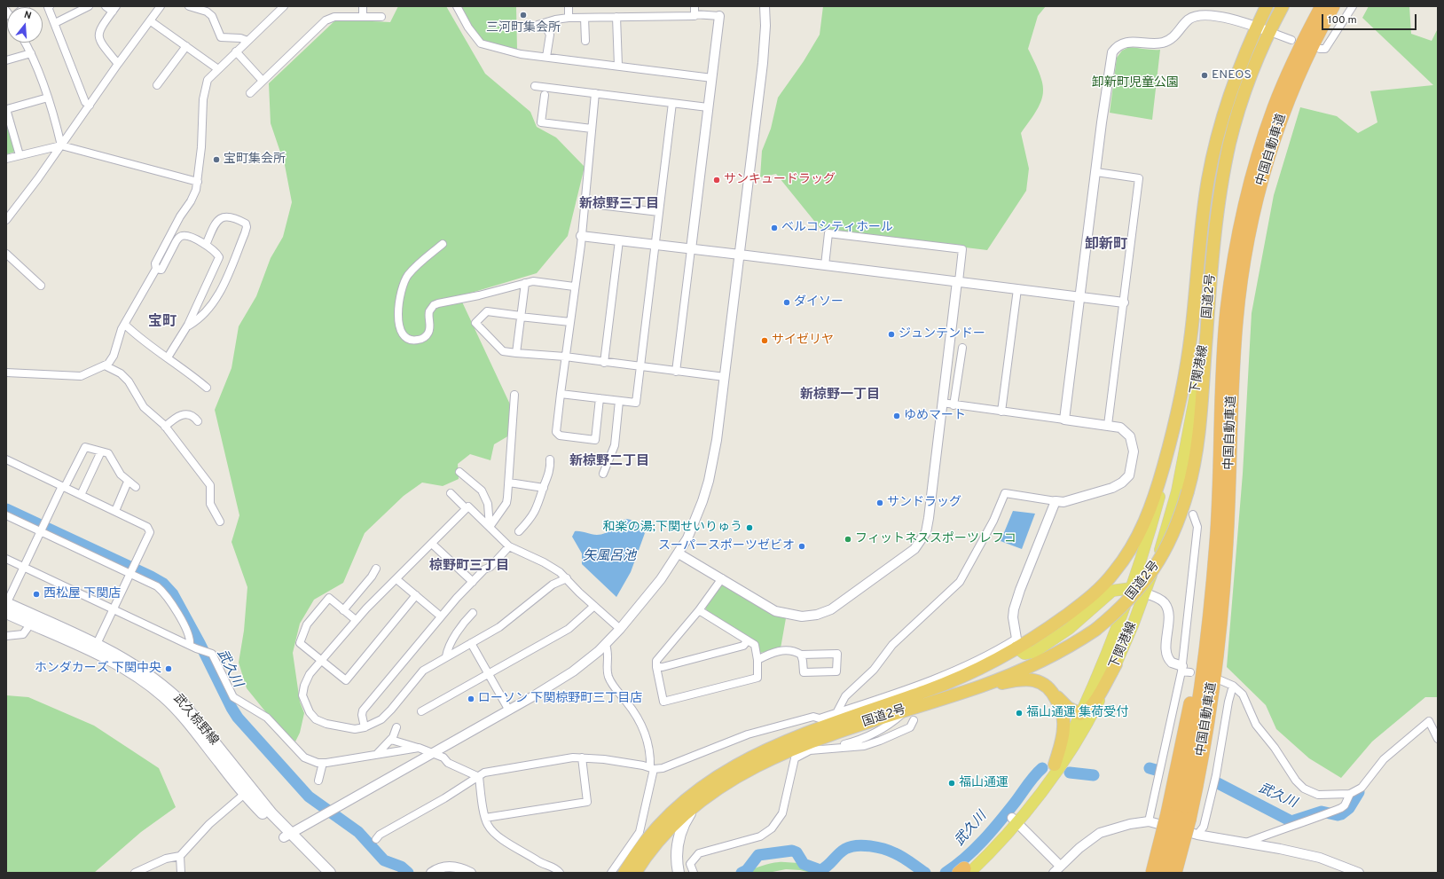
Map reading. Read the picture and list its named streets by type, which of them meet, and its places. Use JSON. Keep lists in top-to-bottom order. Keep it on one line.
{"streets":{"highway":["中国自動車道","国道2号"],"main road":["下関港線","武久椋野線"]},"crossings":[["国道2号","下関港線"]],"districts":["新椋野三丁目","卸新町","宝町","新椋野一丁目","新椋野二丁目","椋野町三丁目"],"water":["矢風呂池","武久川"],"parks":["卸新町児童公園"],"places":["三河町集会所","ENEOS","宝町集会所","サンキュードラッグ","ベルコシティホール","ダイソー","ジュンテンドー","サイゼリヤ","ゆめマート","サンドラッグ","和楽の湯;下関せいりゅう","フィットネススポーツレフコ","スーパースポーツゼビオ","西松屋 下関店","ホンダカーズ 下関中央","ローソン 下関椋野町三丁目店","福山通運 集荷受付","福山通運"],"scale_bar":"100 m","north":"top"}
